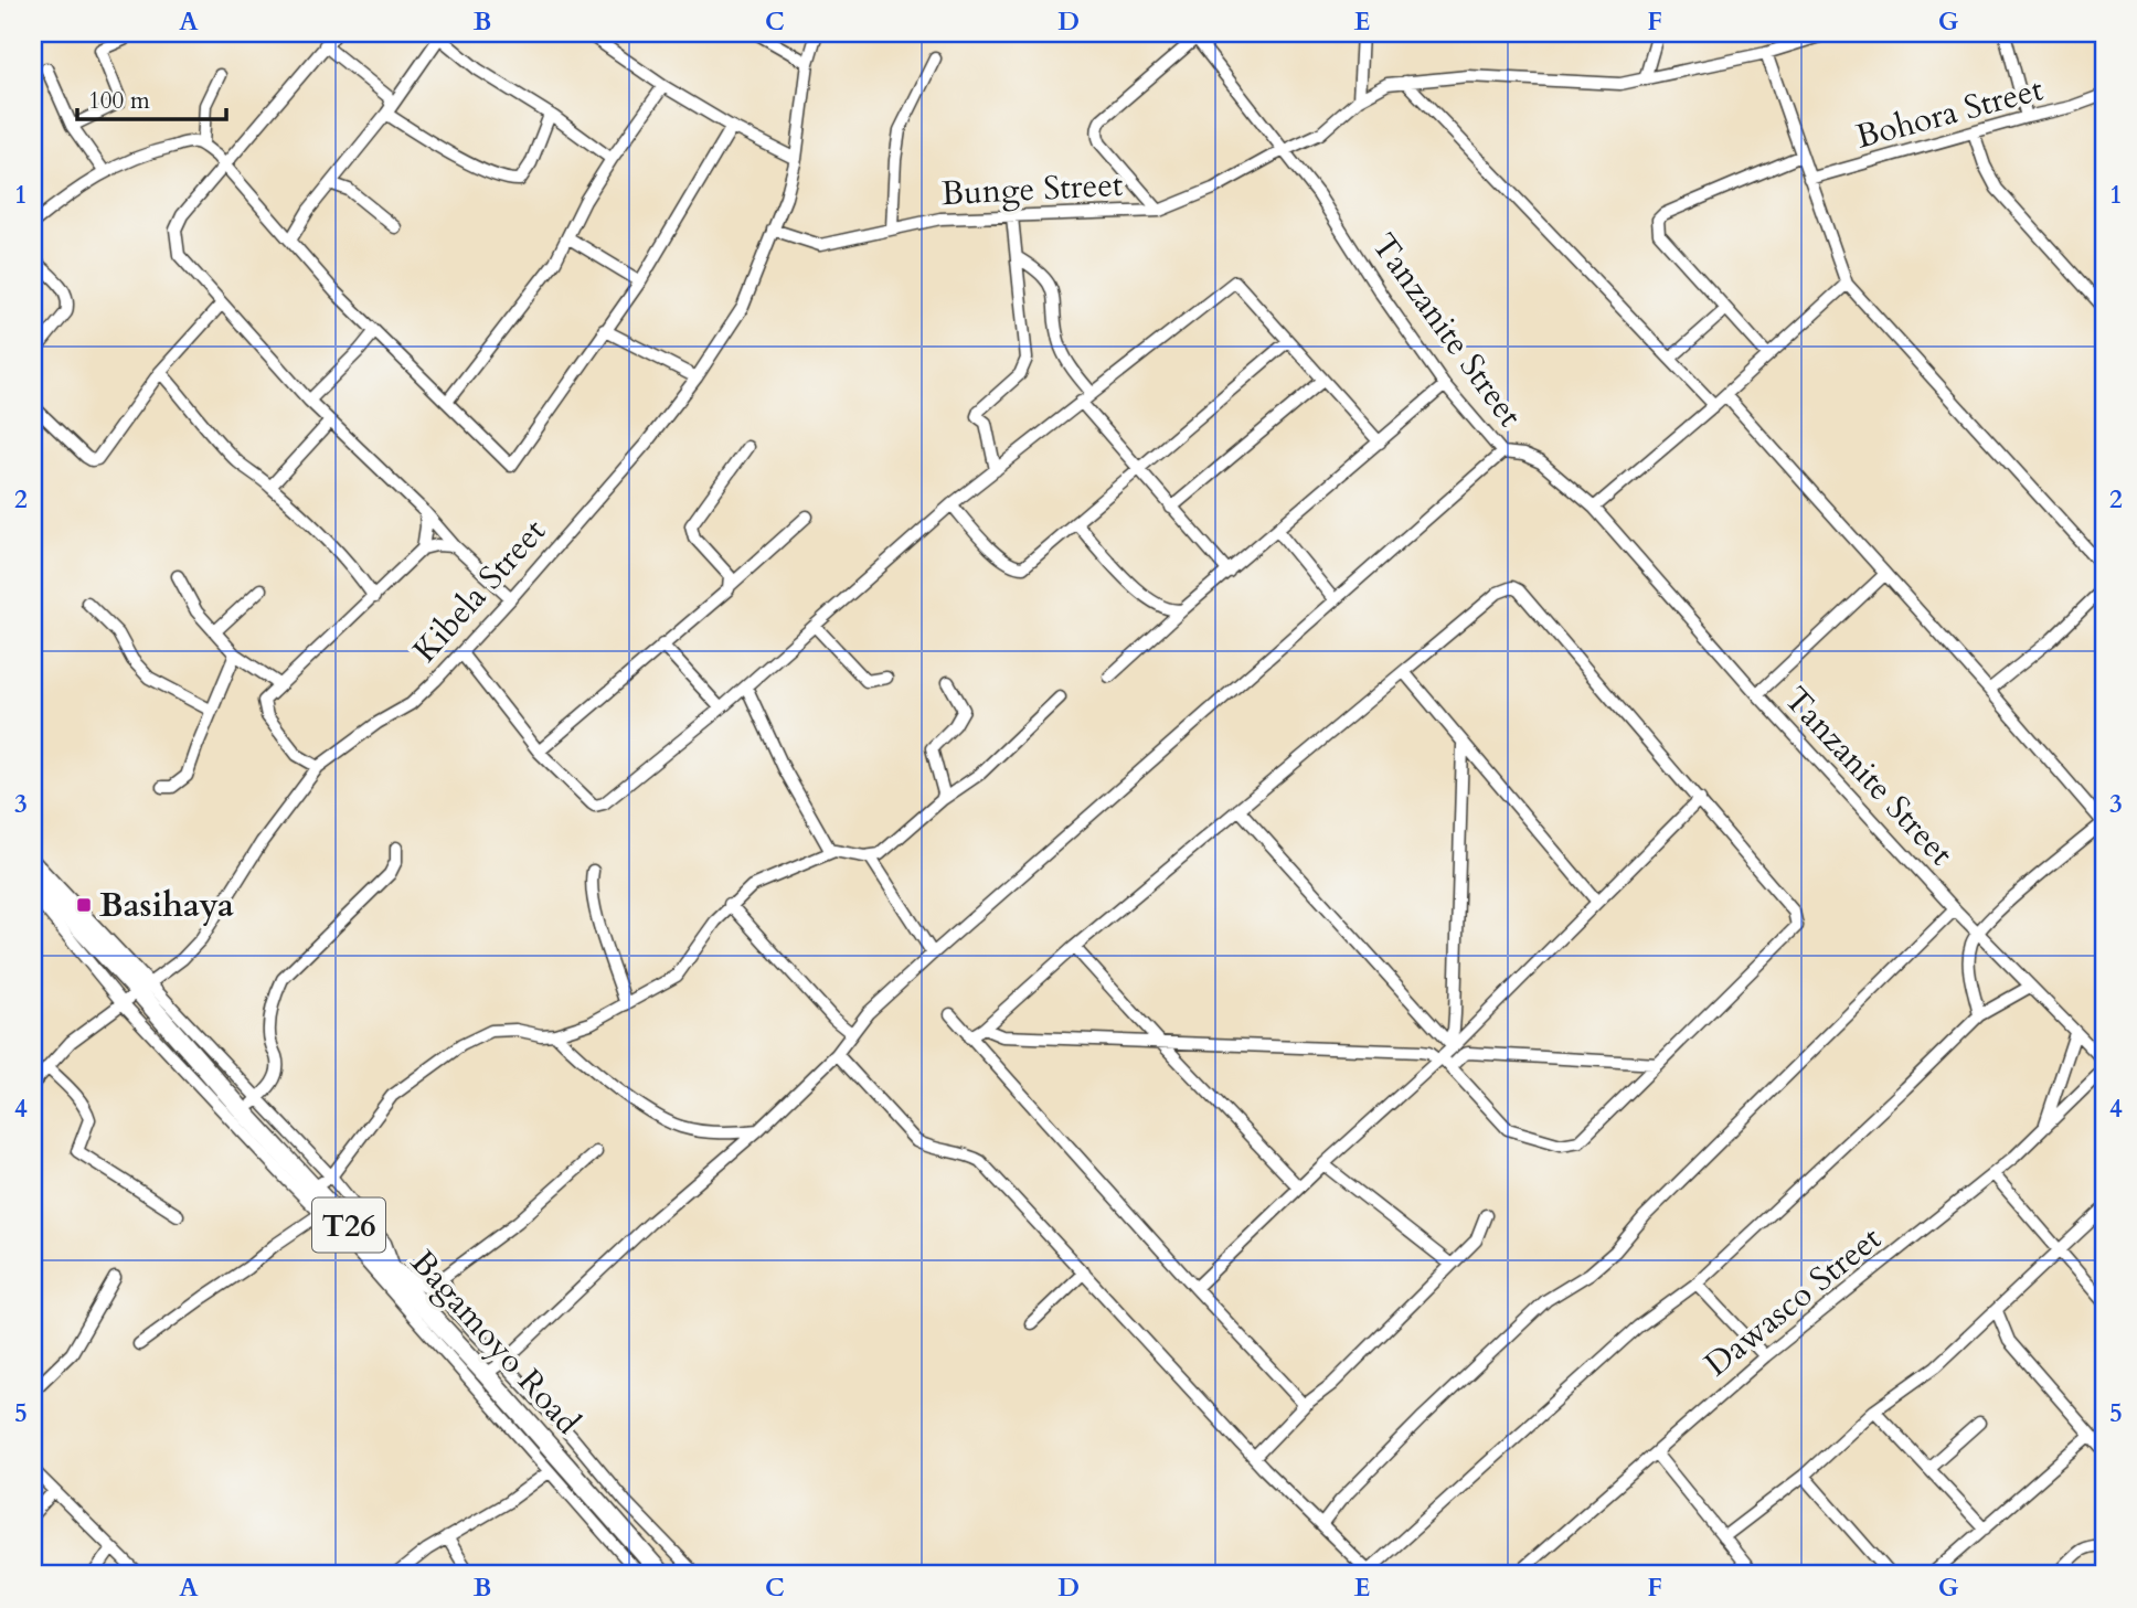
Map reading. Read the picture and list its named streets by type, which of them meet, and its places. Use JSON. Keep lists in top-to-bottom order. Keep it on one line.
{"streets":{"highway":["T26","Bagamoyo Road"],"street":["Bohora Street","Bunge Street","Tanzanite Street","Kibela Street","Dawasco Street"]},"crossings":[["Bunge Street","Tanzanite Street"],["Bunge Street","Kibela Street"],["Kibela Street","Bagamoyo Road"]],"places":{"transit":["Basihaya"]},"scale_bar":"100 m","grid":{"columns":["A","B","C","D","E","F","G"],"rows":["1","2","3","4","5"]}}
